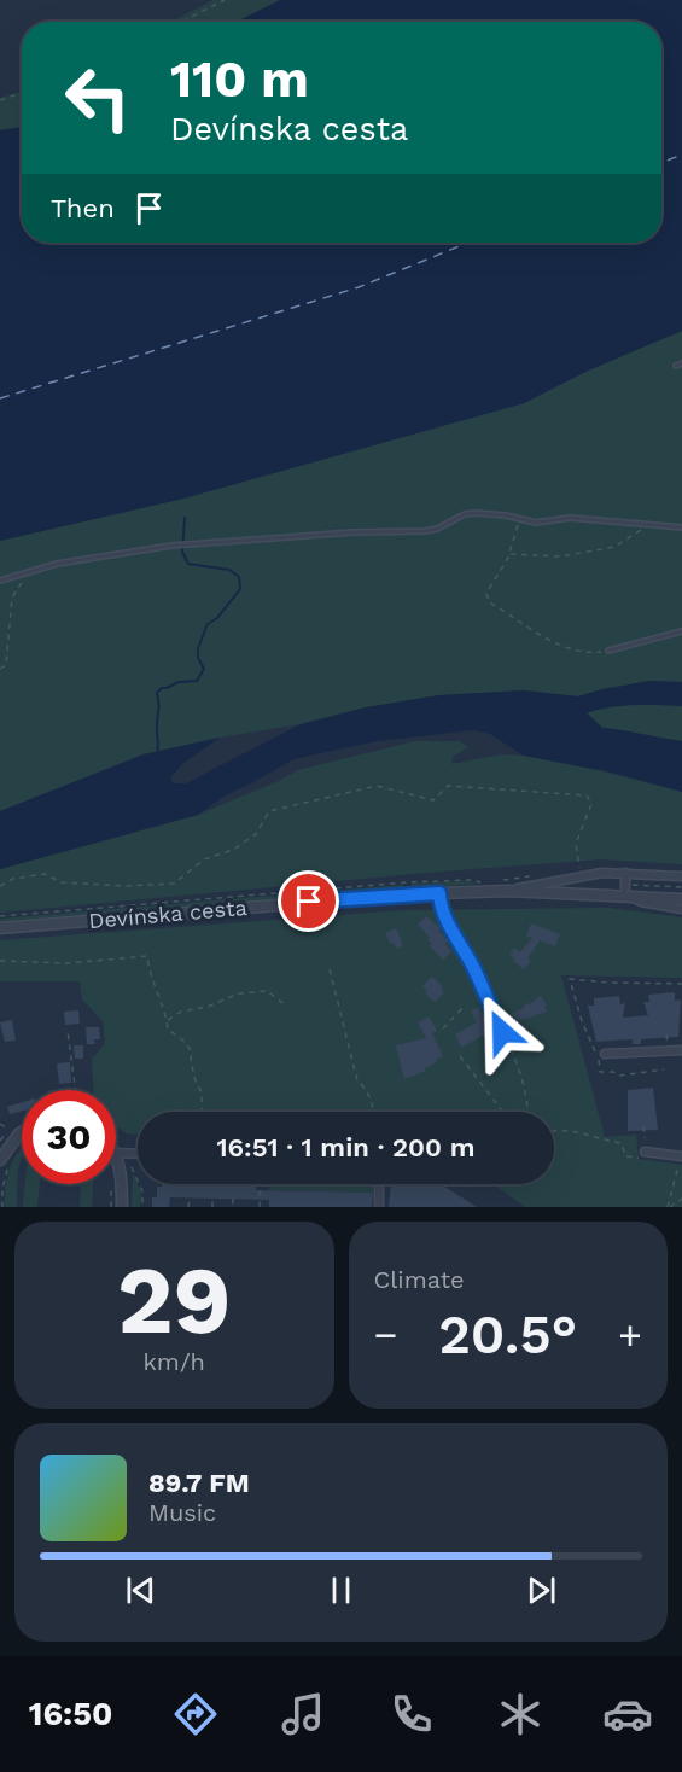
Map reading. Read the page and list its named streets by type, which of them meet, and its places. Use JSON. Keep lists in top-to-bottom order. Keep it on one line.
{"streets":{"street":["Devínska cesta"]},"page":{"turn":["110 m","Devínska cesta"],"then":"Then","limit":"30","trip":"16:51 · 1 min · 200 m","tile":[["29","km/h"],"Climate"],"heat":["−","20.5°","+"],"song":["89.7 FM","Music"],"tabs":"16:50"}}
